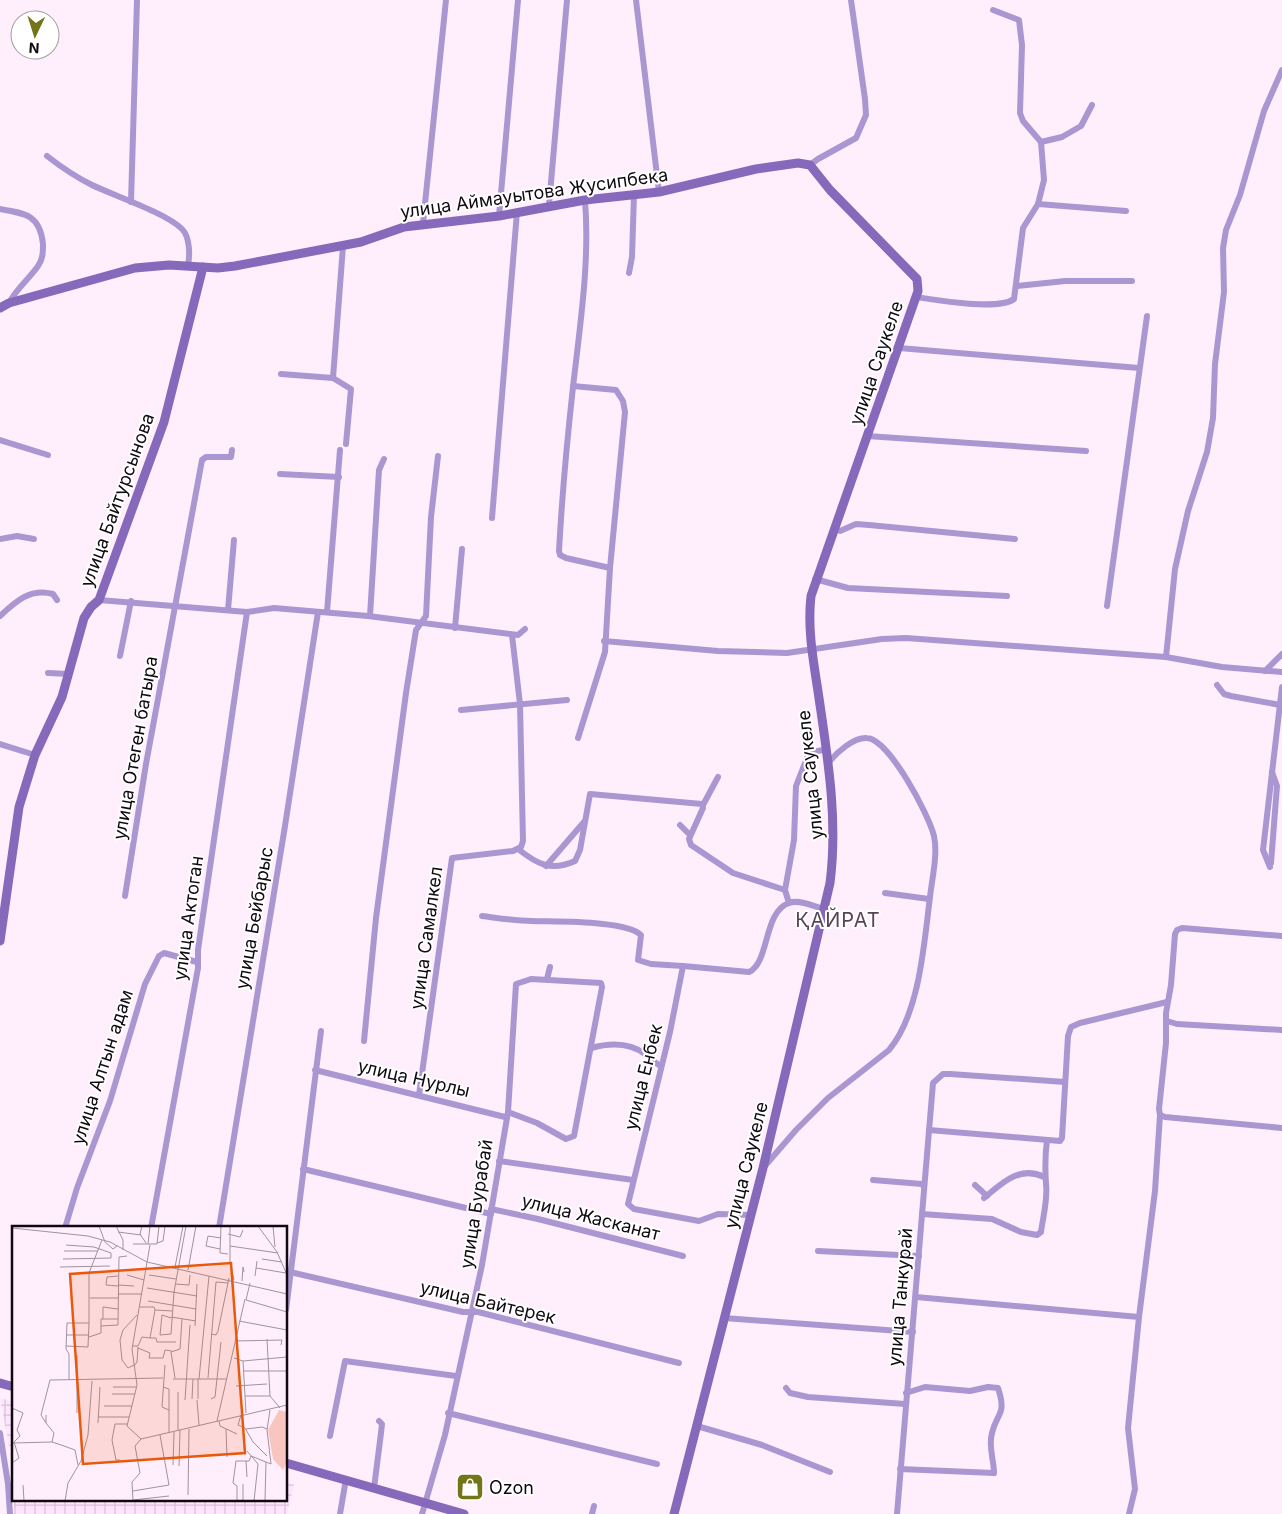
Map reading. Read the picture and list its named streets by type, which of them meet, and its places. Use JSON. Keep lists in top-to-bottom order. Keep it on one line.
{"streets":{"street":["улица Аймауытова Жусипбека","улица Саукеле","улица Байтурсынова","улица Отеген батыра","улица Актоган","улица Бейбарыс","улица Самалкел","улица Алтын адам","улица Енбек","улица Нурлы","улица Бурабай","улица Жасканат","улица Танкурай","улица Байтерек"]},"crossings":[["улица Аймауытова Жусипбека","улица Саукеле"],["улица Аймауытова Жусипбека","улица Байтурсынова"],["улица Саукеле","улица Енбек"],["улица Актоган","улица Алтын адам"],["улица Самалкел","улица Нурлы"],["улица Нурлы","улица Бурабай"],["улица Бурабай","улица Жасканат"],["улица Бурабай","улица Байтерек"]],"districts":["ҚАЙРАТ"],"places":{"shop":["Ozon"]},"north":"bottom"}
